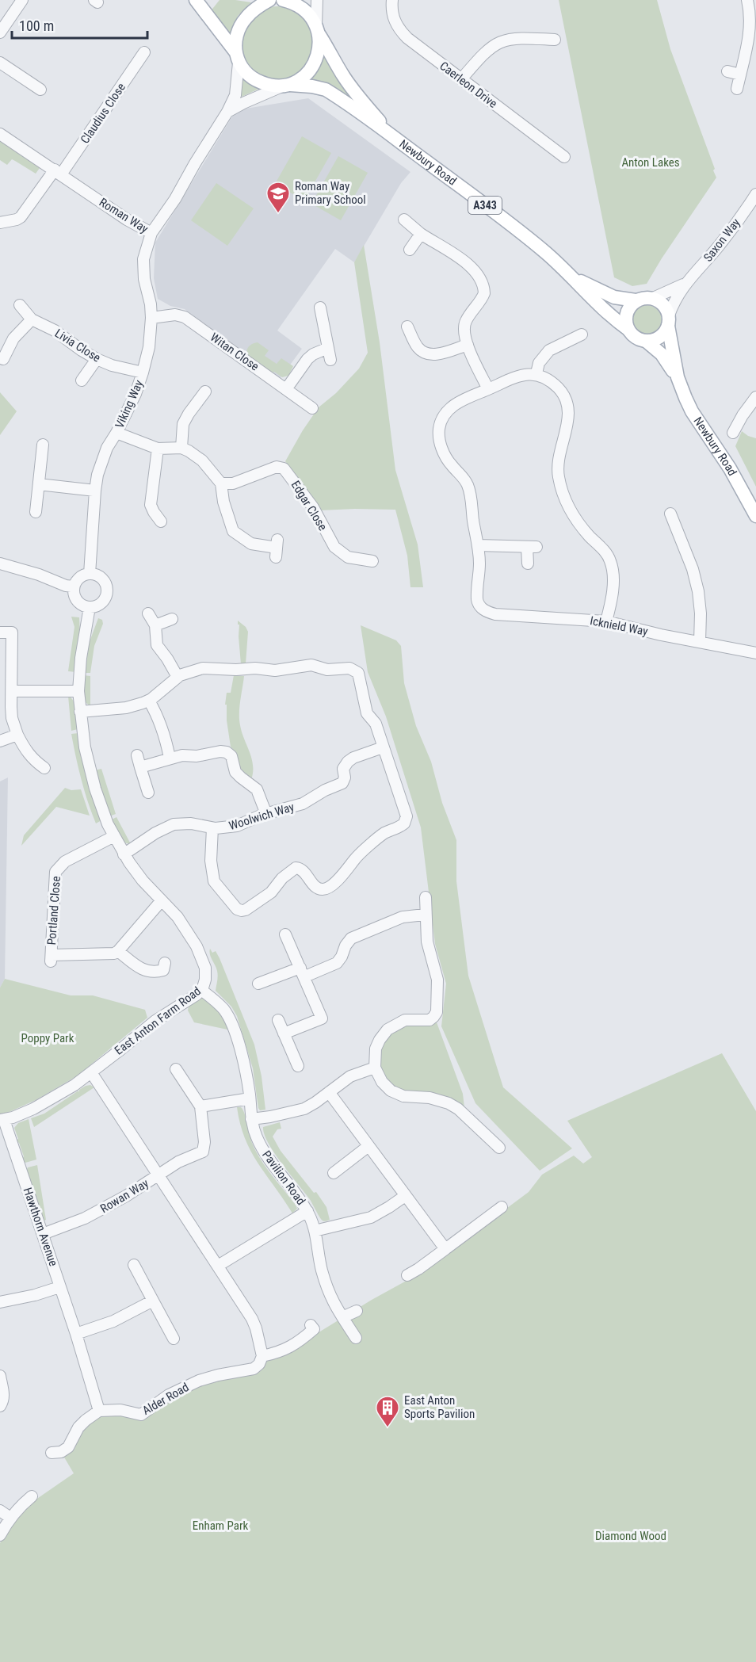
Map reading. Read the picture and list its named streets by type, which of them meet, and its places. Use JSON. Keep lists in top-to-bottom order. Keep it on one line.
{"streets":{"main road":["Newbury Road","A343"],"street":["Caerleon Drive","Claudius Close","Roman Way","Saxon Way","Livia Close","Witan Close","Viking Way","Edgar Close","Icknield Way","Woolwich Way","Portland Close","East Anton Farm Road","Pavilion Road","Rowan Way","Hawthorn Avenue","Alder Road"]},"crossings":[["Claudius Close","Roman Way"],["Newbury Road","A343"],["Newbury Road","Saxon Way"],["A343","Saxon Way"],["Roman Way","Viking Way"],["Livia Close","Viking Way"],["Witan Close","Viking Way"],["Viking Way","East Anton Farm Road"],["Woolwich Way","East Anton Farm Road"],["Portland Close","East Anton Farm Road"],["East Anton Farm Road","Pavilion Road"],["East Anton Farm Road","Hawthorn Avenue"],["Rowan Way","Hawthorn Avenue"],["Hawthorn Avenue","Alder Road"]],"parks":["Anton Lakes","Poppy Park","Enham Park","Diamond Wood"],"places":{"school or university":["Roman Way Primary School"],"building":["East Anton Sports Pavilion"]},"scale_bar":"100 m"}
